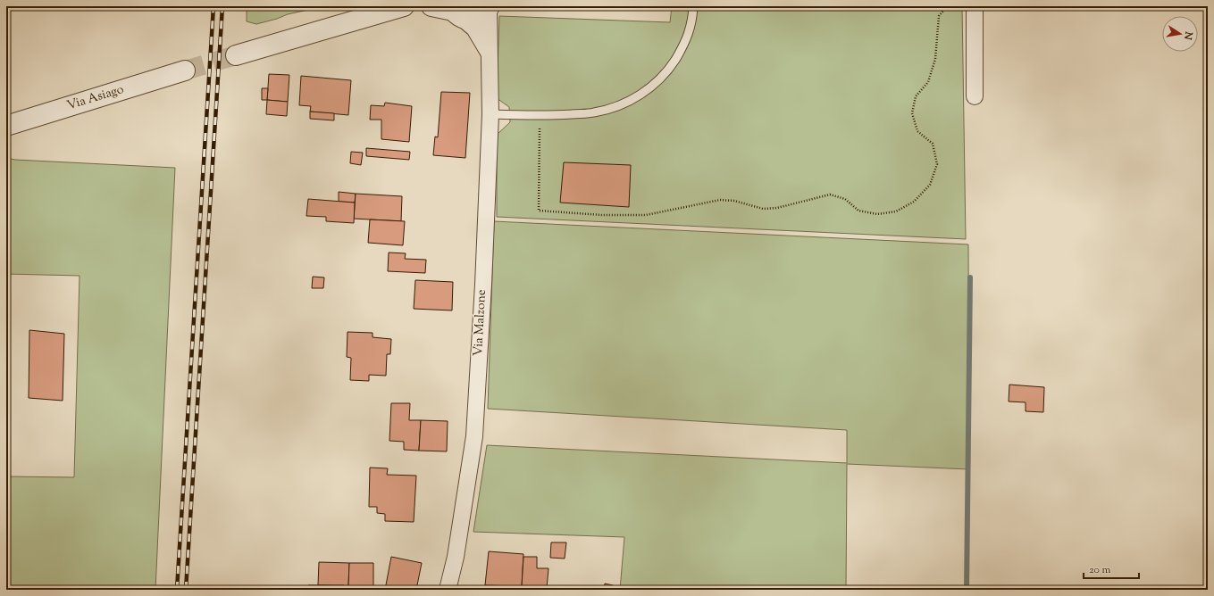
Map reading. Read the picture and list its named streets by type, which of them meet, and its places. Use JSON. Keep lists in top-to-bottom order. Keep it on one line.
{"streets":{"street":["Via Asiago","Via Malzone"]},"scale_bar":"20 m","north":"right"}
